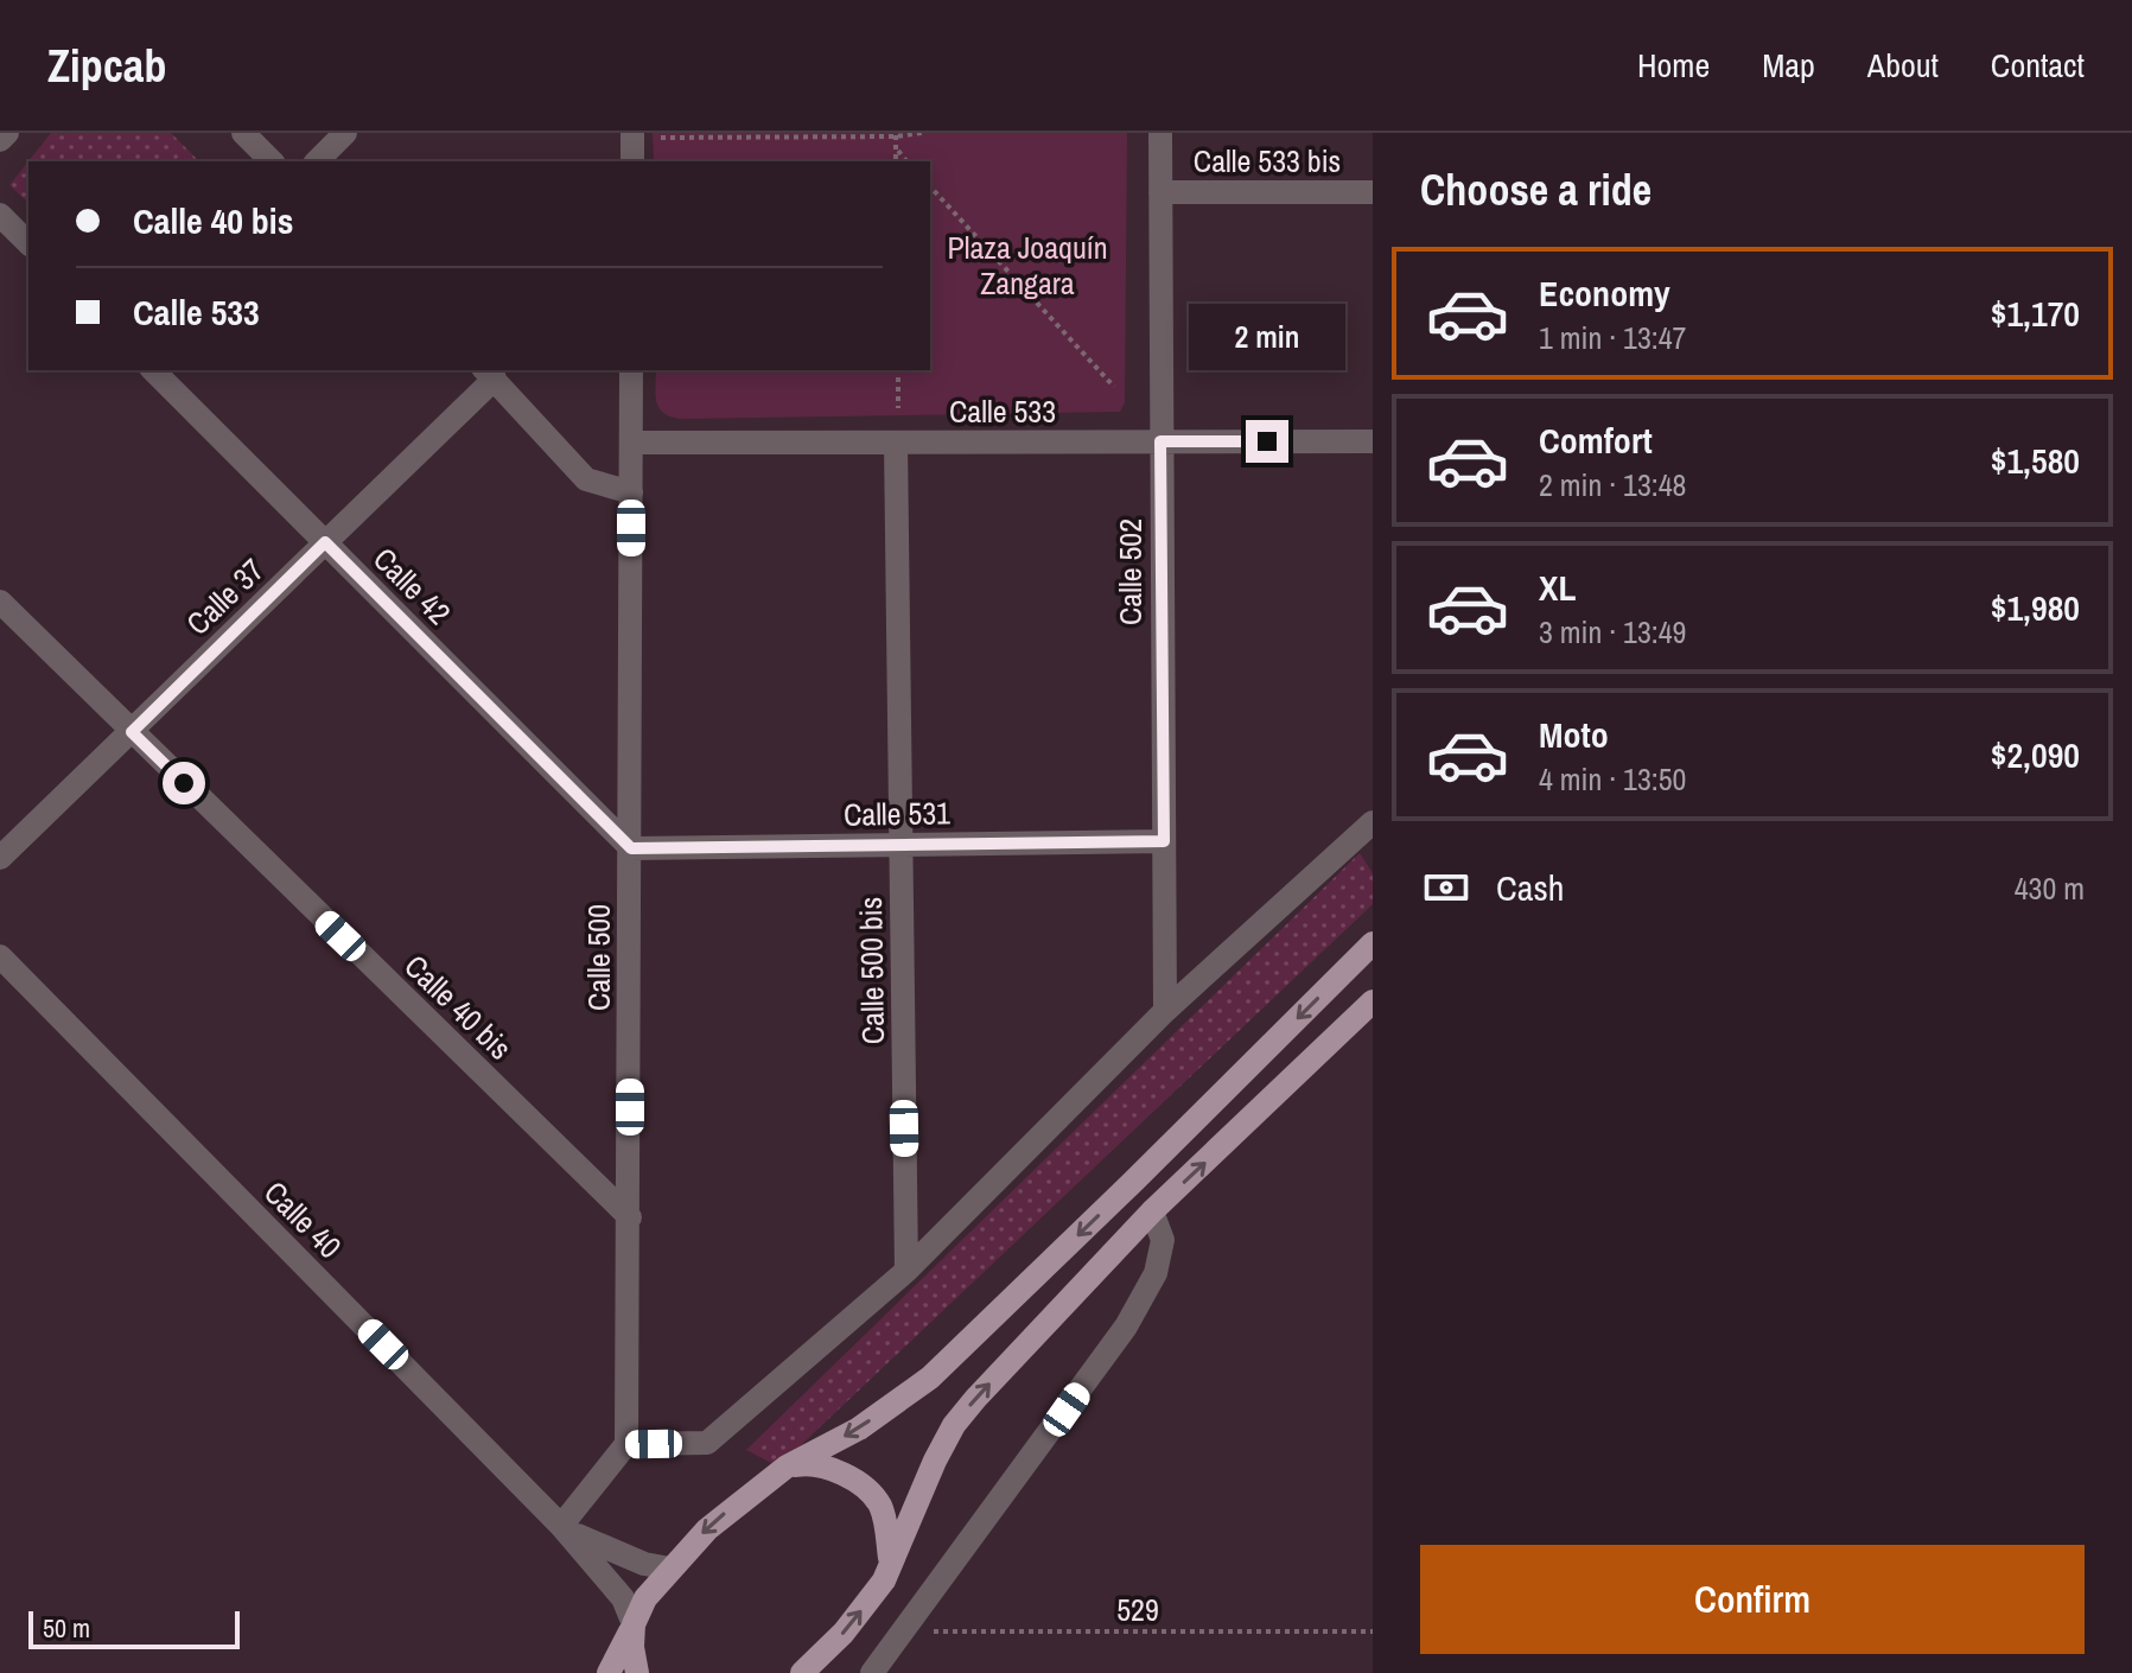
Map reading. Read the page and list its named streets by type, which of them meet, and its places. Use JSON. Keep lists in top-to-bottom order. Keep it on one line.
{"streets":{"street":["Calle 533 bis","Calle 533","Calle 502","Calle 42","Calle 37","Calle 531","Calle 500","Calle 500 bis","Calle 40 bis","Calle 40"],"path":["529"]},"crossings":[["Calle 533 bis","Calle 502"],["Calle 533","Calle 502"],["Calle 533","Calle 500"],["Calle 533","Calle 500 bis"],["Calle 502","Calle 531"],["Calle 42","Calle 37"],["Calle 42","Calle 531"],["Calle 42","Calle 500"],["Calle 37","Calle 40 bis"],["Calle 531","Calle 500"],["Calle 531","Calle 500 bis"],["Calle 500","Calle 40 bis"]],"parks":["Plaza Joaquín Zangara"],"scale_bar":"50 m","page":{"header":"Zipcab","nav":["Home","Map","About","Contact"],"heading":"Choose a ride","banner":["Calle 40 bis","Calle 533"],"list":[{"name":"Economy","note":"1 min · 13:47","value":"$1,170"},{"name":"Comfort","note":"2 min · 13:48","value":"$1,580"},{"name":"XL","note":"3 min · 13:49","value":"$1,980"},{"name":"Moto","note":"4 min · 13:50","value":"$2,090"}],"bubble":"2 min","pay":["Cash","430 m"],"buttons":"Confirm","scale":"50 m"}}
